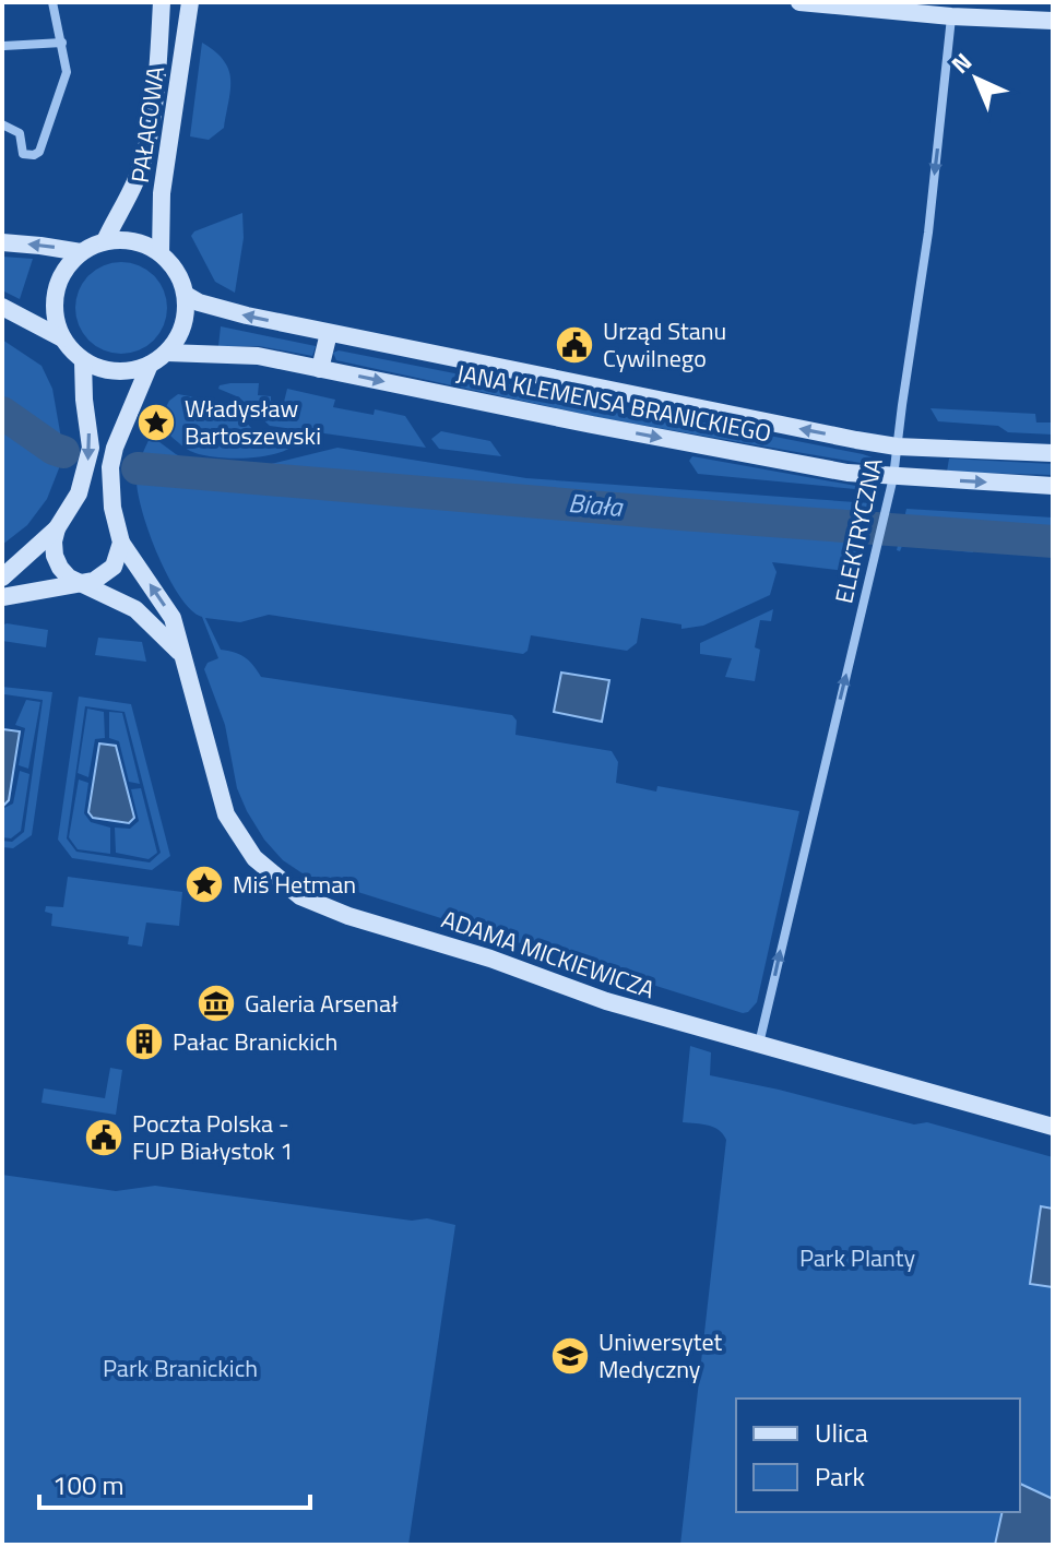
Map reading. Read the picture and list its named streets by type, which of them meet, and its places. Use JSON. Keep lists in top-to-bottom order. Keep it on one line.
{"streets":{"main road":["PAŁACOWA","JANA KLEMENSA BRANICKIEGO","ADAMA MICKIEWICZA"],"street":["ELEKTRYCZNA"]},"crossings":[["PAŁACOWA","JANA KLEMENSA BRANICKIEGO"],["JANA KLEMENSA BRANICKIEGO","ELEKTRYCZNA"],["ELEKTRYCZNA","ADAMA MICKIEWICZA"]],"water":["Biała"],"parks":["Park Planty","Park Branickich"],"places":{"public building":["Urząd Stanu Cywilnego","Poczta Polska - FUP Białystok 1"],"place":["Władysław Bartoszewski","Miś Hetman"],"museum":["Galeria Arsenał"],"building":["Pałac Branickich"],"school or university":["Uniwersytet Medyczny"]},"legend":["Ulica","Park"],"scale_bar":"100 m","north":"top left"}
